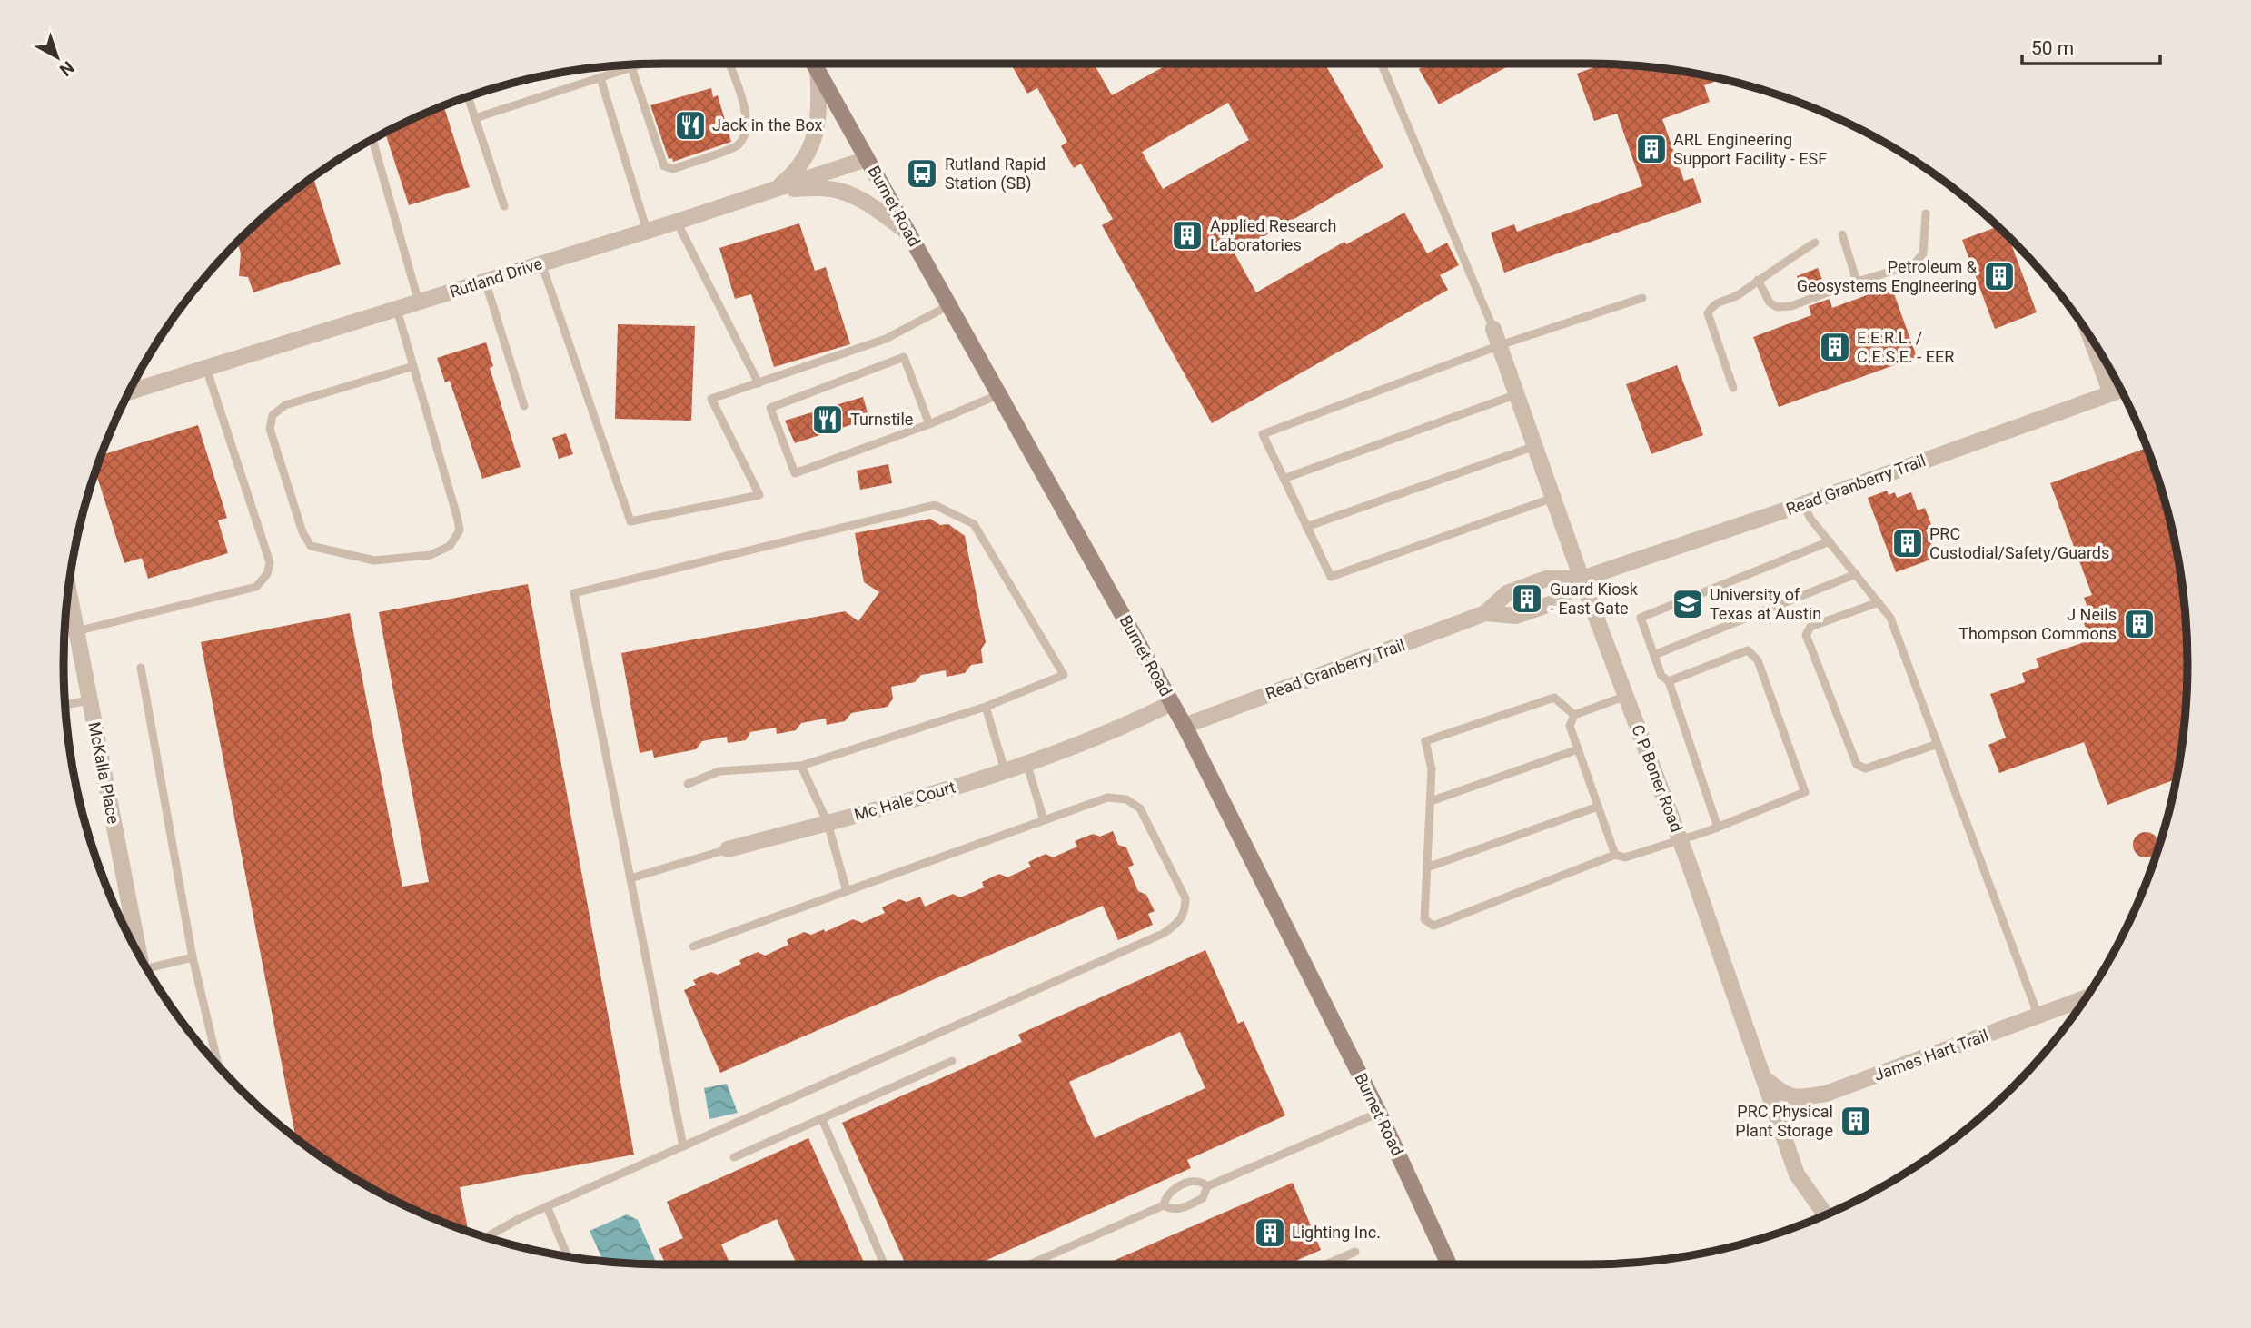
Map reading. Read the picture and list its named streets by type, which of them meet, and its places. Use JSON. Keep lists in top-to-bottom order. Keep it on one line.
{"streets":{"main road":["Burnet Road"],"street":["Rutland Drive","Read Granberry Trail","McKalla Place","C P Boner Road","Mc Hale Court","James Hart Trail"]},"crossings":[["Burnet Road","Rutland Drive"],["Burnet Road","Read Granberry Trail"],["Burnet Road","Mc Hale Court"],["Read Granberry Trail","C P Boner Road"],["C P Boner Road","James Hart Trail"]],"places":{"restaurant":["Jack in the Box","Turnstile"],"building":["ARL Engineering Support Facility - ESF","Applied Research Laboratories","Petroleum & Geosystems Engineering","E.E.R.L. / C.E.S.E. - EER","PRC Custodial/Safety/Guards","Guard Kiosk - East Gate","J Neils Thompson Commons","PRC Physical Plant Storage","Lighting Inc."],"bus stop":["Rutland Rapid Station (SB)"],"school or university":["University of Texas at Austin"]},"scale_bar":"50 m","north":"bottom right"}
